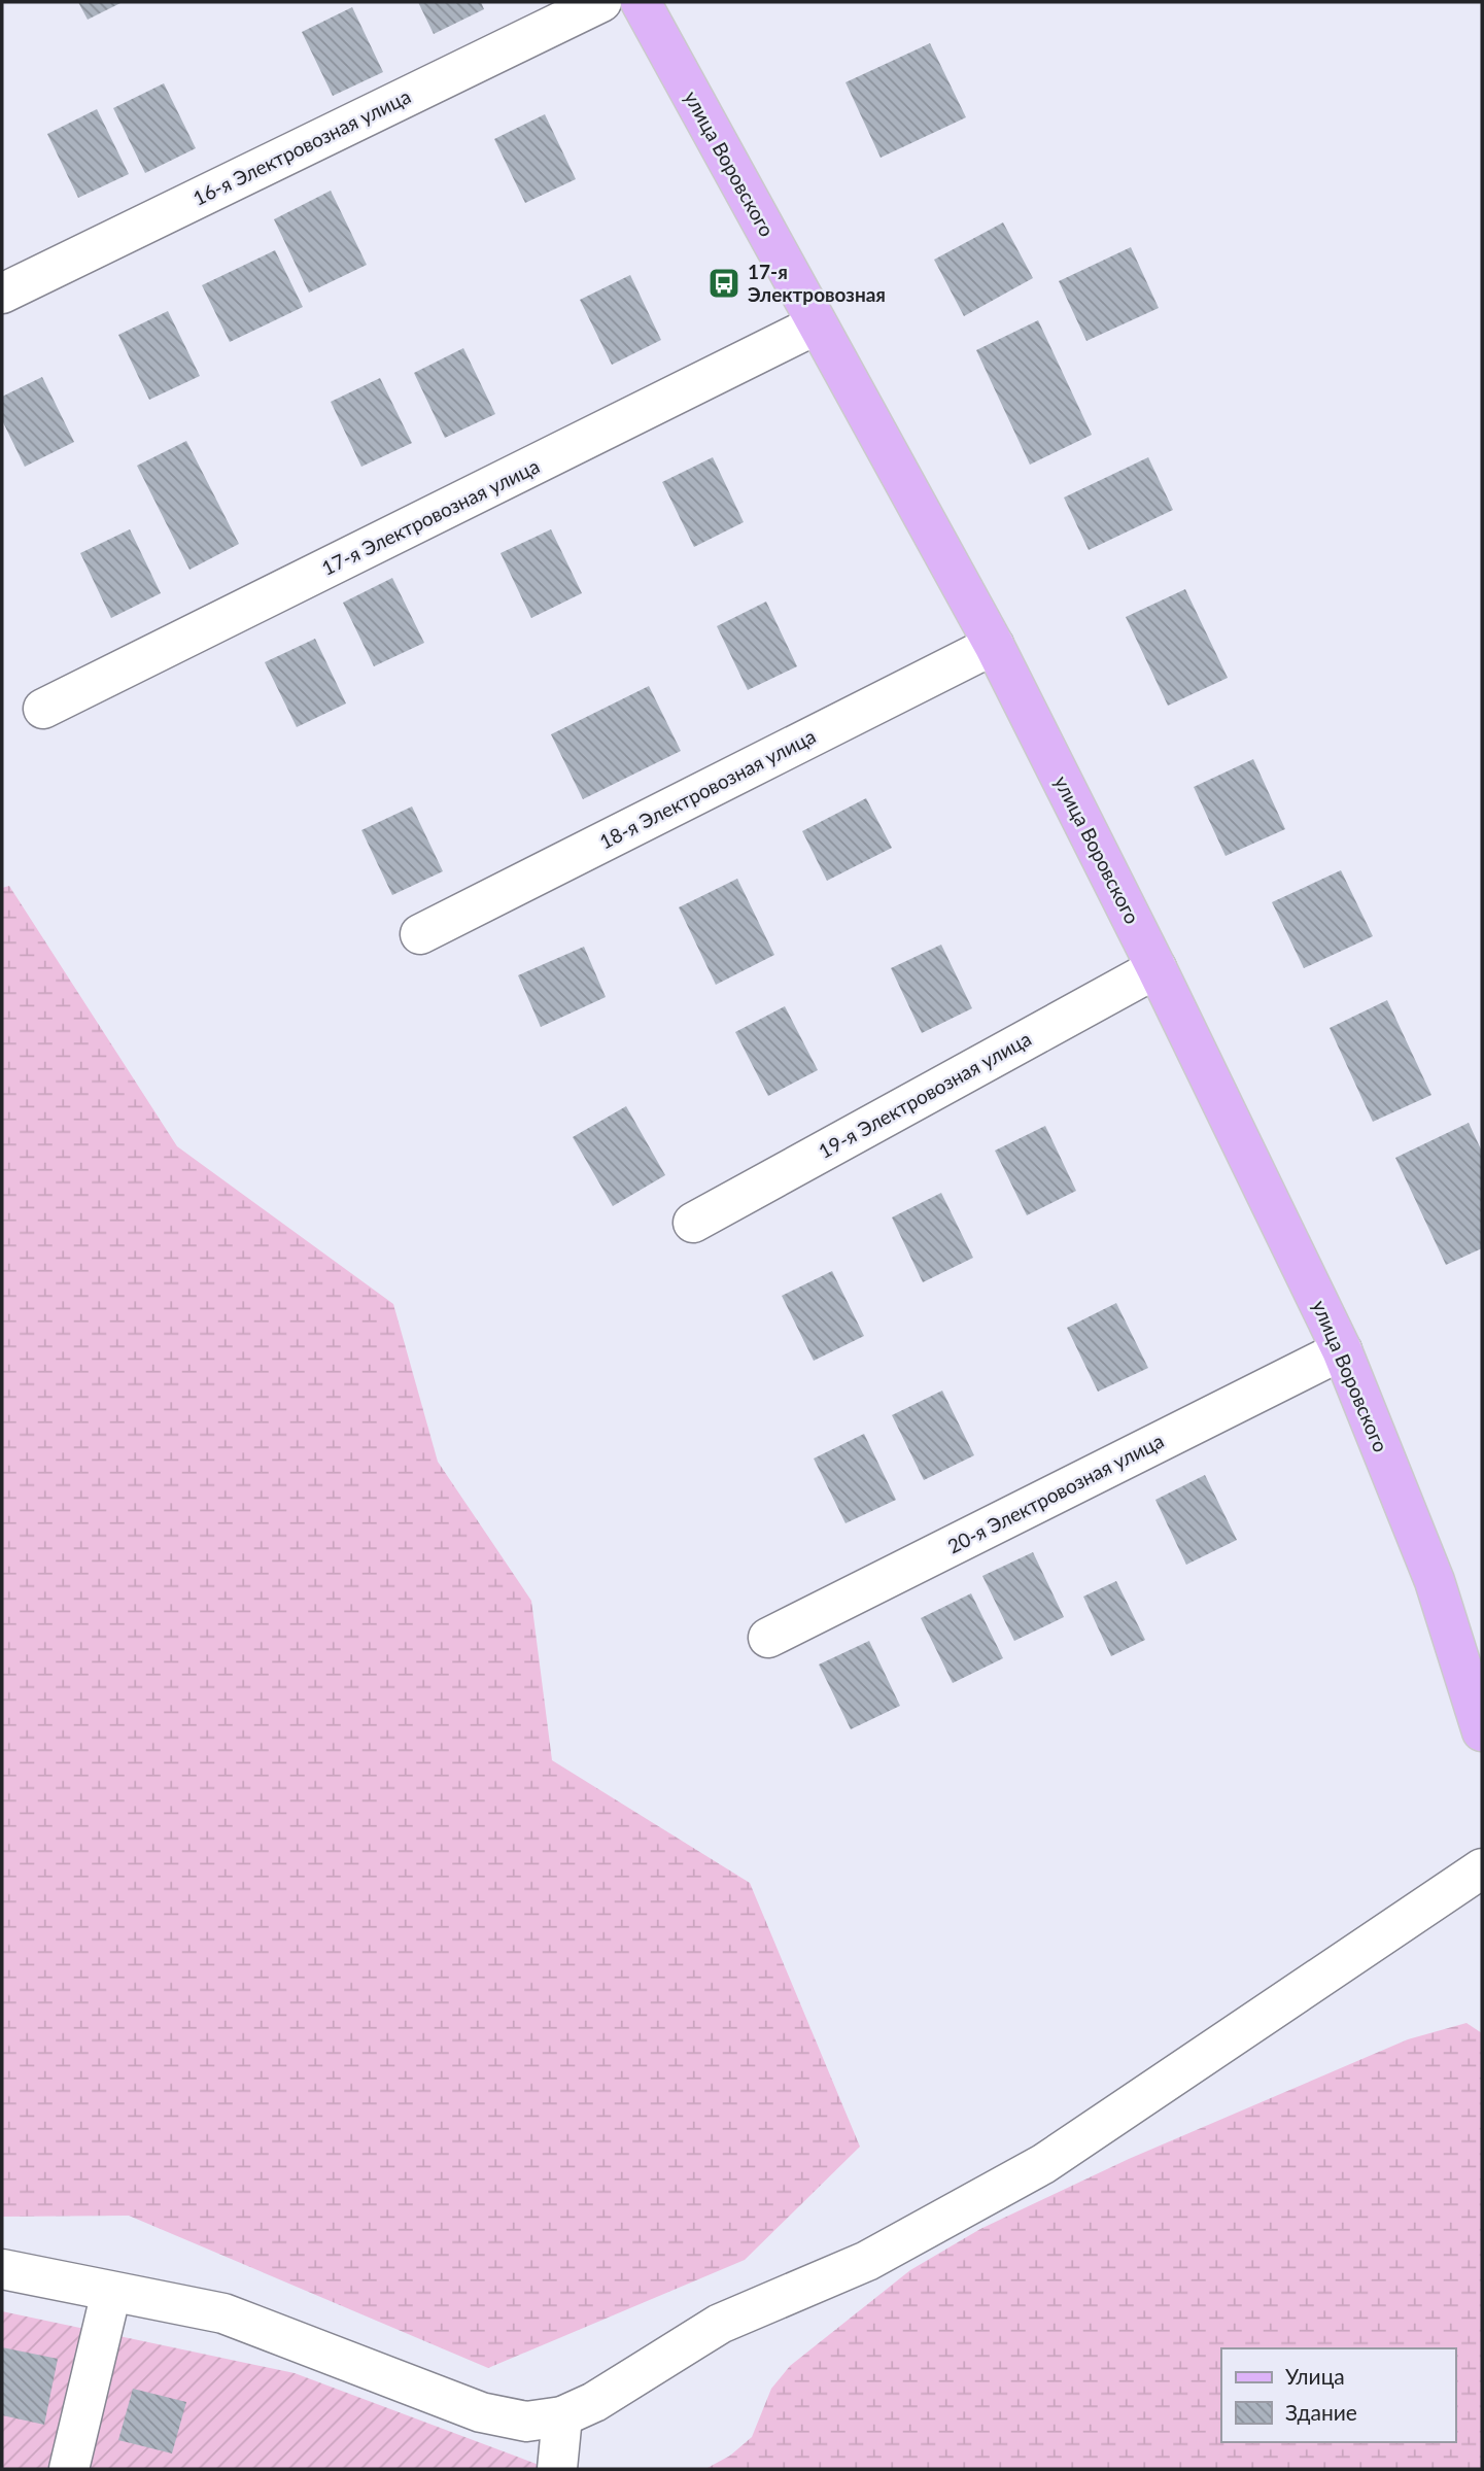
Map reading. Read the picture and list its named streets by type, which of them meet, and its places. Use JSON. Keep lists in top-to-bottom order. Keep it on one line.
{"streets":{"main road":["улица Воровского"],"street":["16-я Электровозная улица","17-я Электровозная улица","18-я Электровозная улица","19-я Электровозная улица","20-я Электровозная улица"]},"crossings":[["улица Воровского","17-я Электровозная улица"],["улица Воровского","18-я Электровозная улица"],["улица Воровского","19-я Электровозная улица"],["улица Воровского","20-я Электровозная улица"]],"places":{"bus stop":["17-я Электровозная"]},"legend":["Улица","Здание"]}
